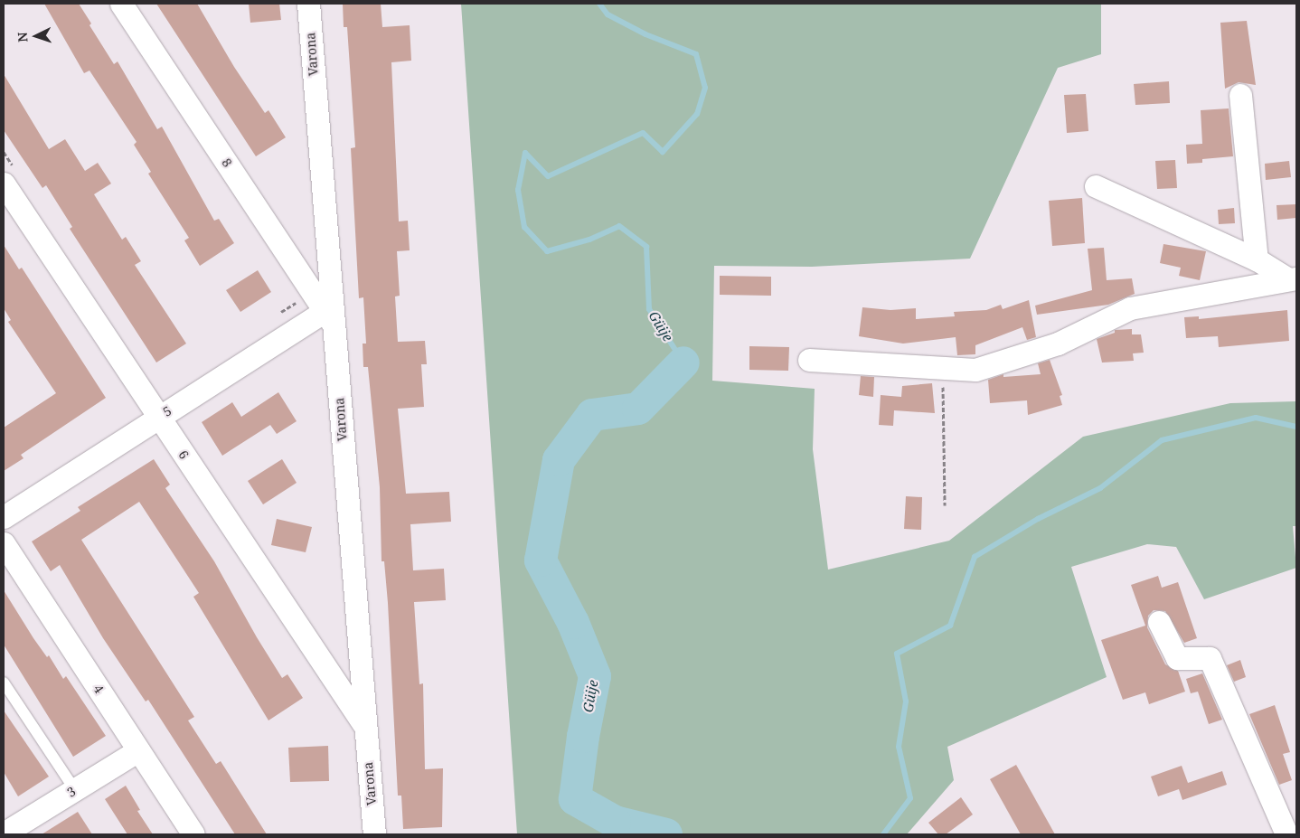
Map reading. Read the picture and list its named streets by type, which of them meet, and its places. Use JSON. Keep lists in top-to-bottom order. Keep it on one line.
{"streets":{"street":["Varona","8","5","6","4","3"]},"crossings":[["Varona","8"],["Varona","5"],["Varona","6"],["8","5"],["5","6"],["4","3"]],"water":["Güije"],"north":"left"}
